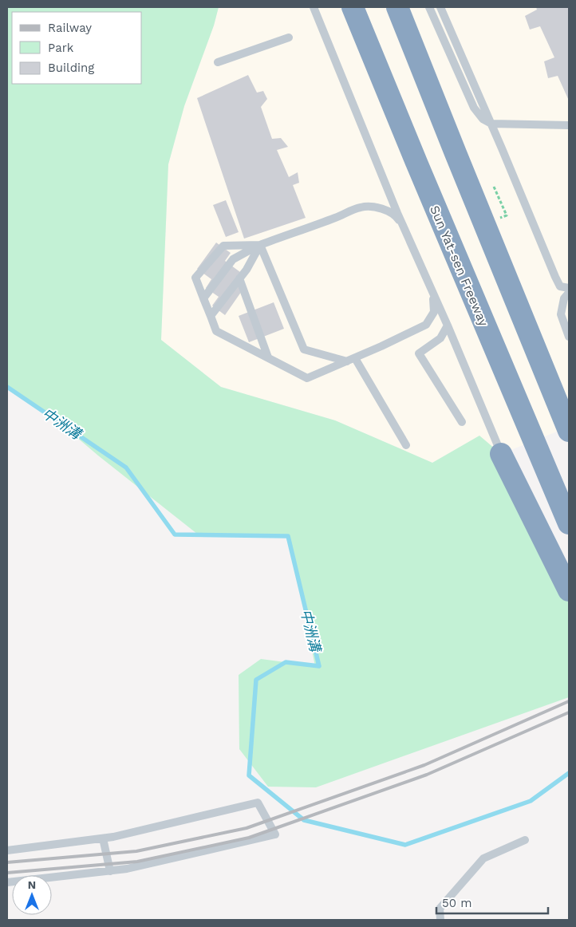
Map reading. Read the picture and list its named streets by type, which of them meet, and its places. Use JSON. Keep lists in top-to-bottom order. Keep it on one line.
{"streets":{"highway":["Sun Yat-sen Freeway"]},"water":["中洲溝"],"legend":["Railway","Park","Building"],"scale_bar":"50 m","north":"top"}
